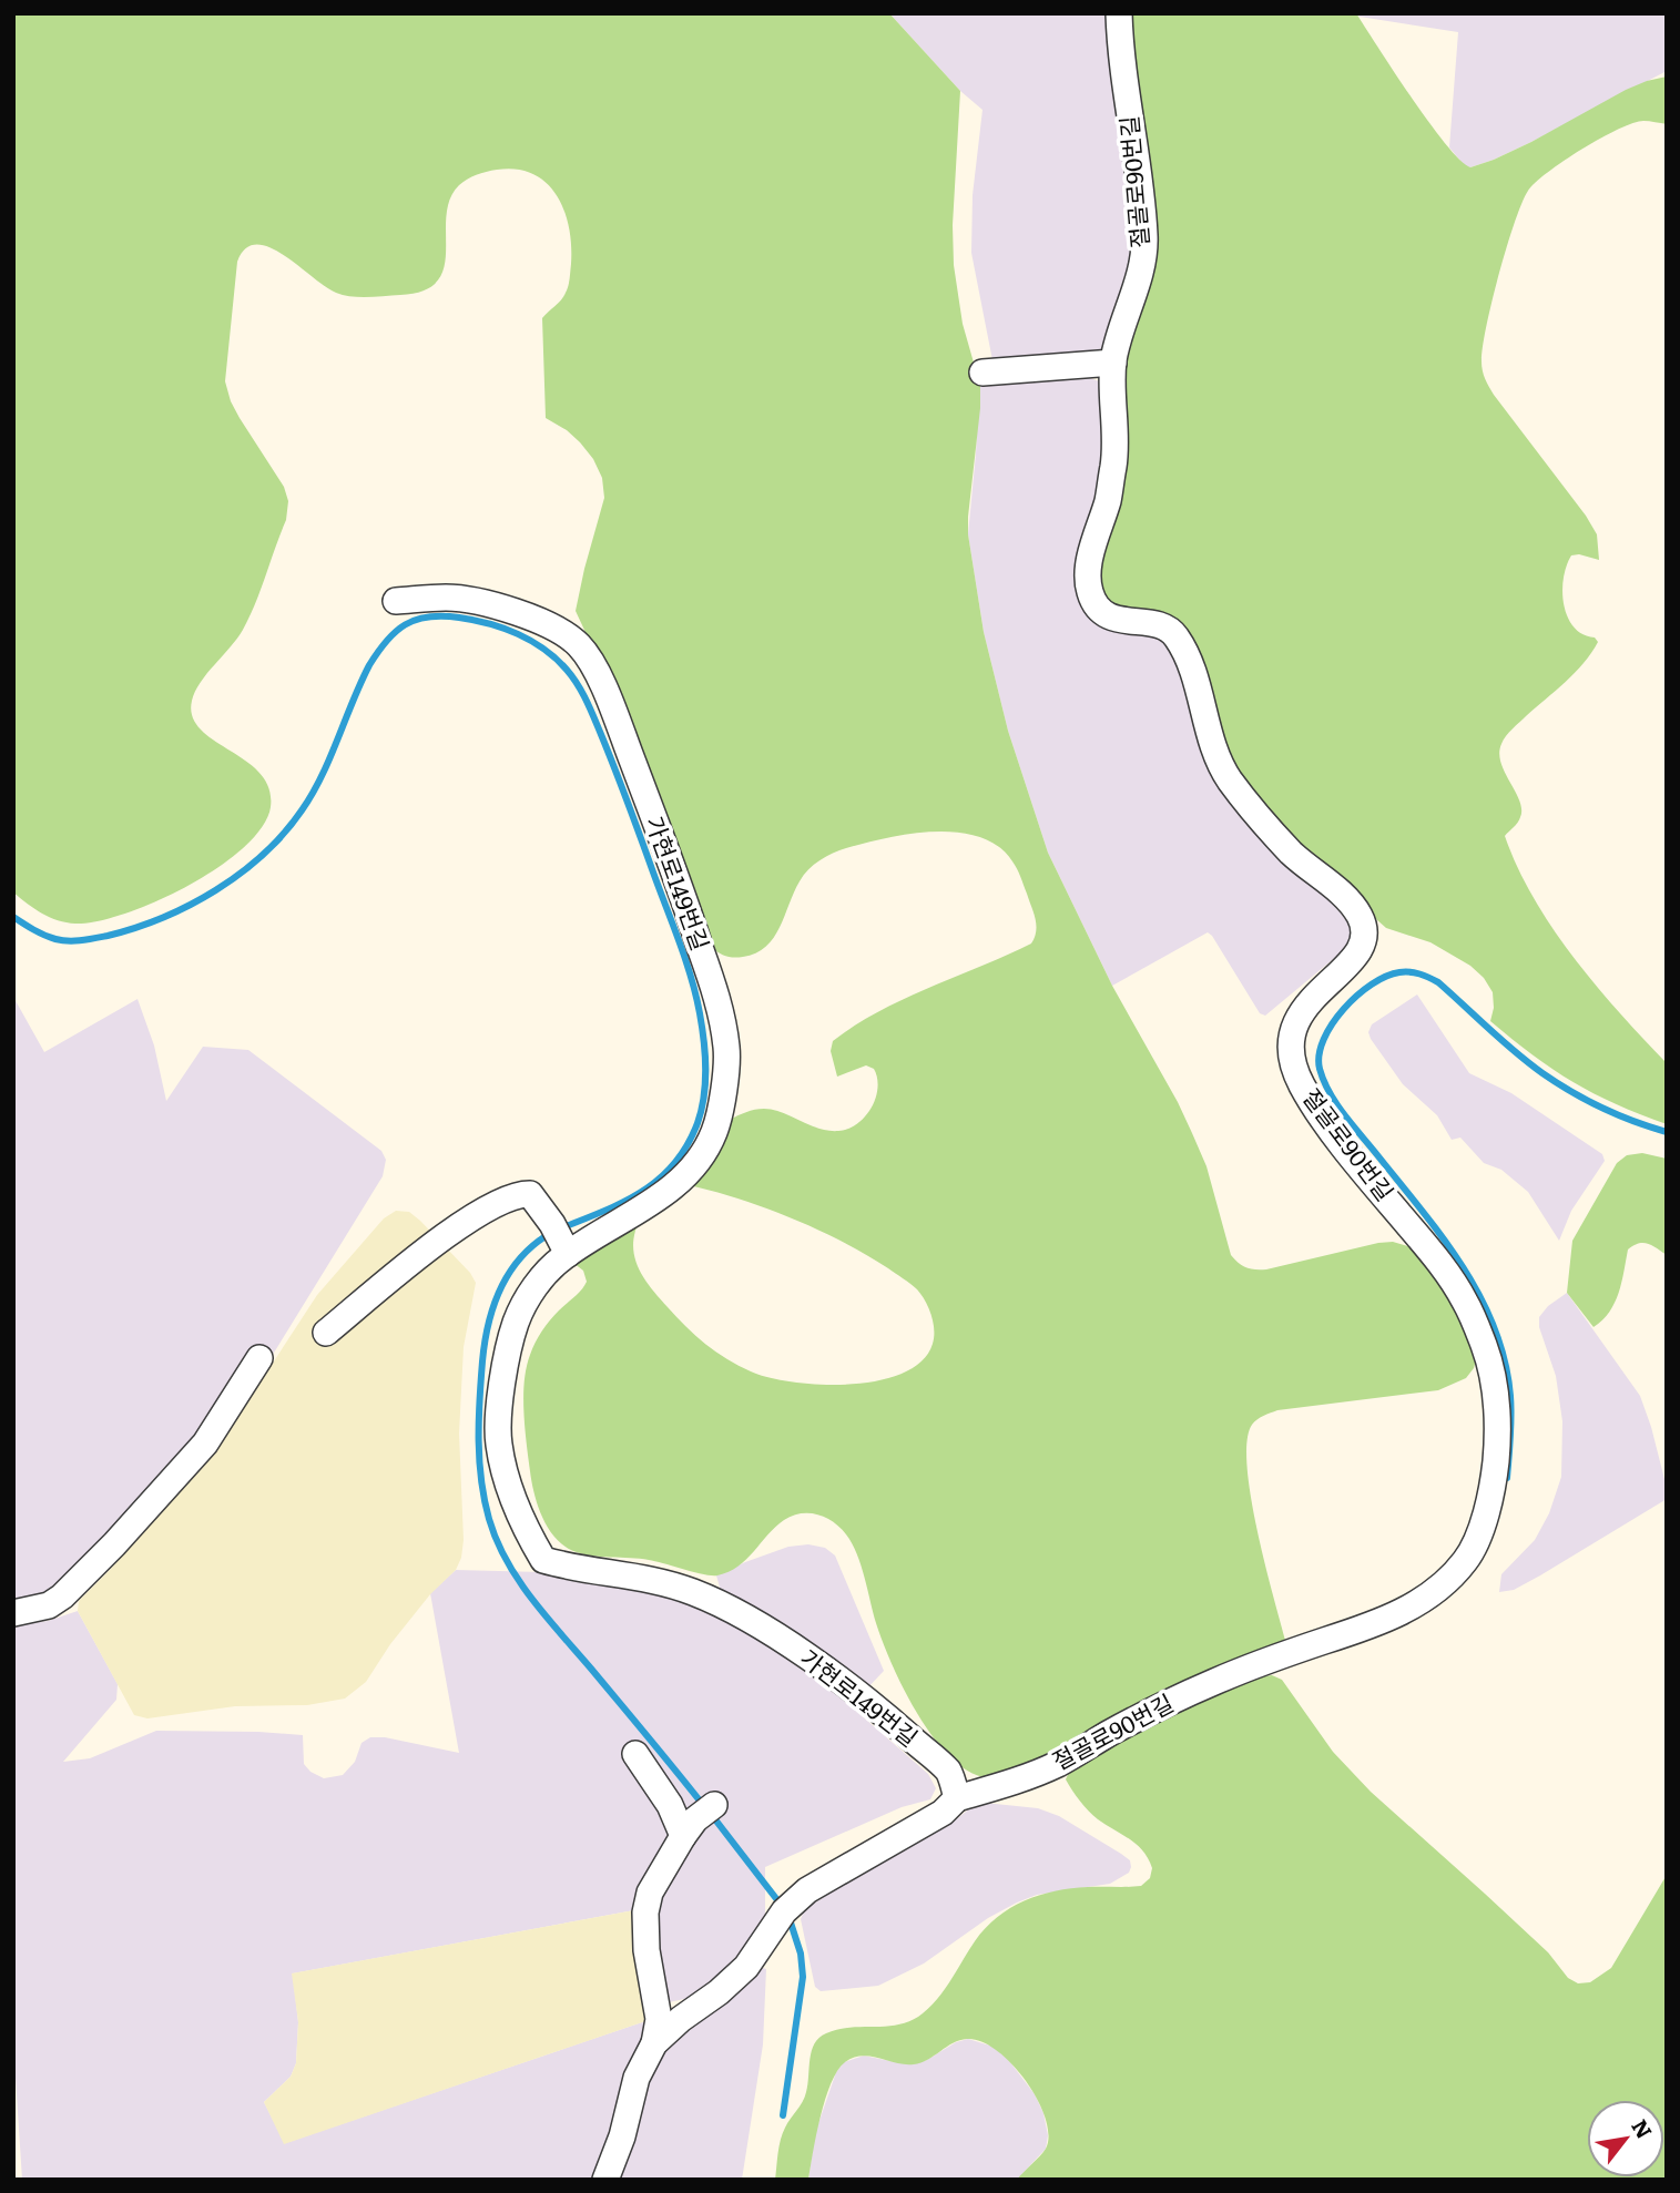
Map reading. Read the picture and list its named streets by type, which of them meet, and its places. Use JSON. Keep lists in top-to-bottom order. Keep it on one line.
{"streets":{"lane":["절골로90번길","가현로149번길"]},"crossings":[["절골로90번길","가현로149번길"]],"north":"top right"}
